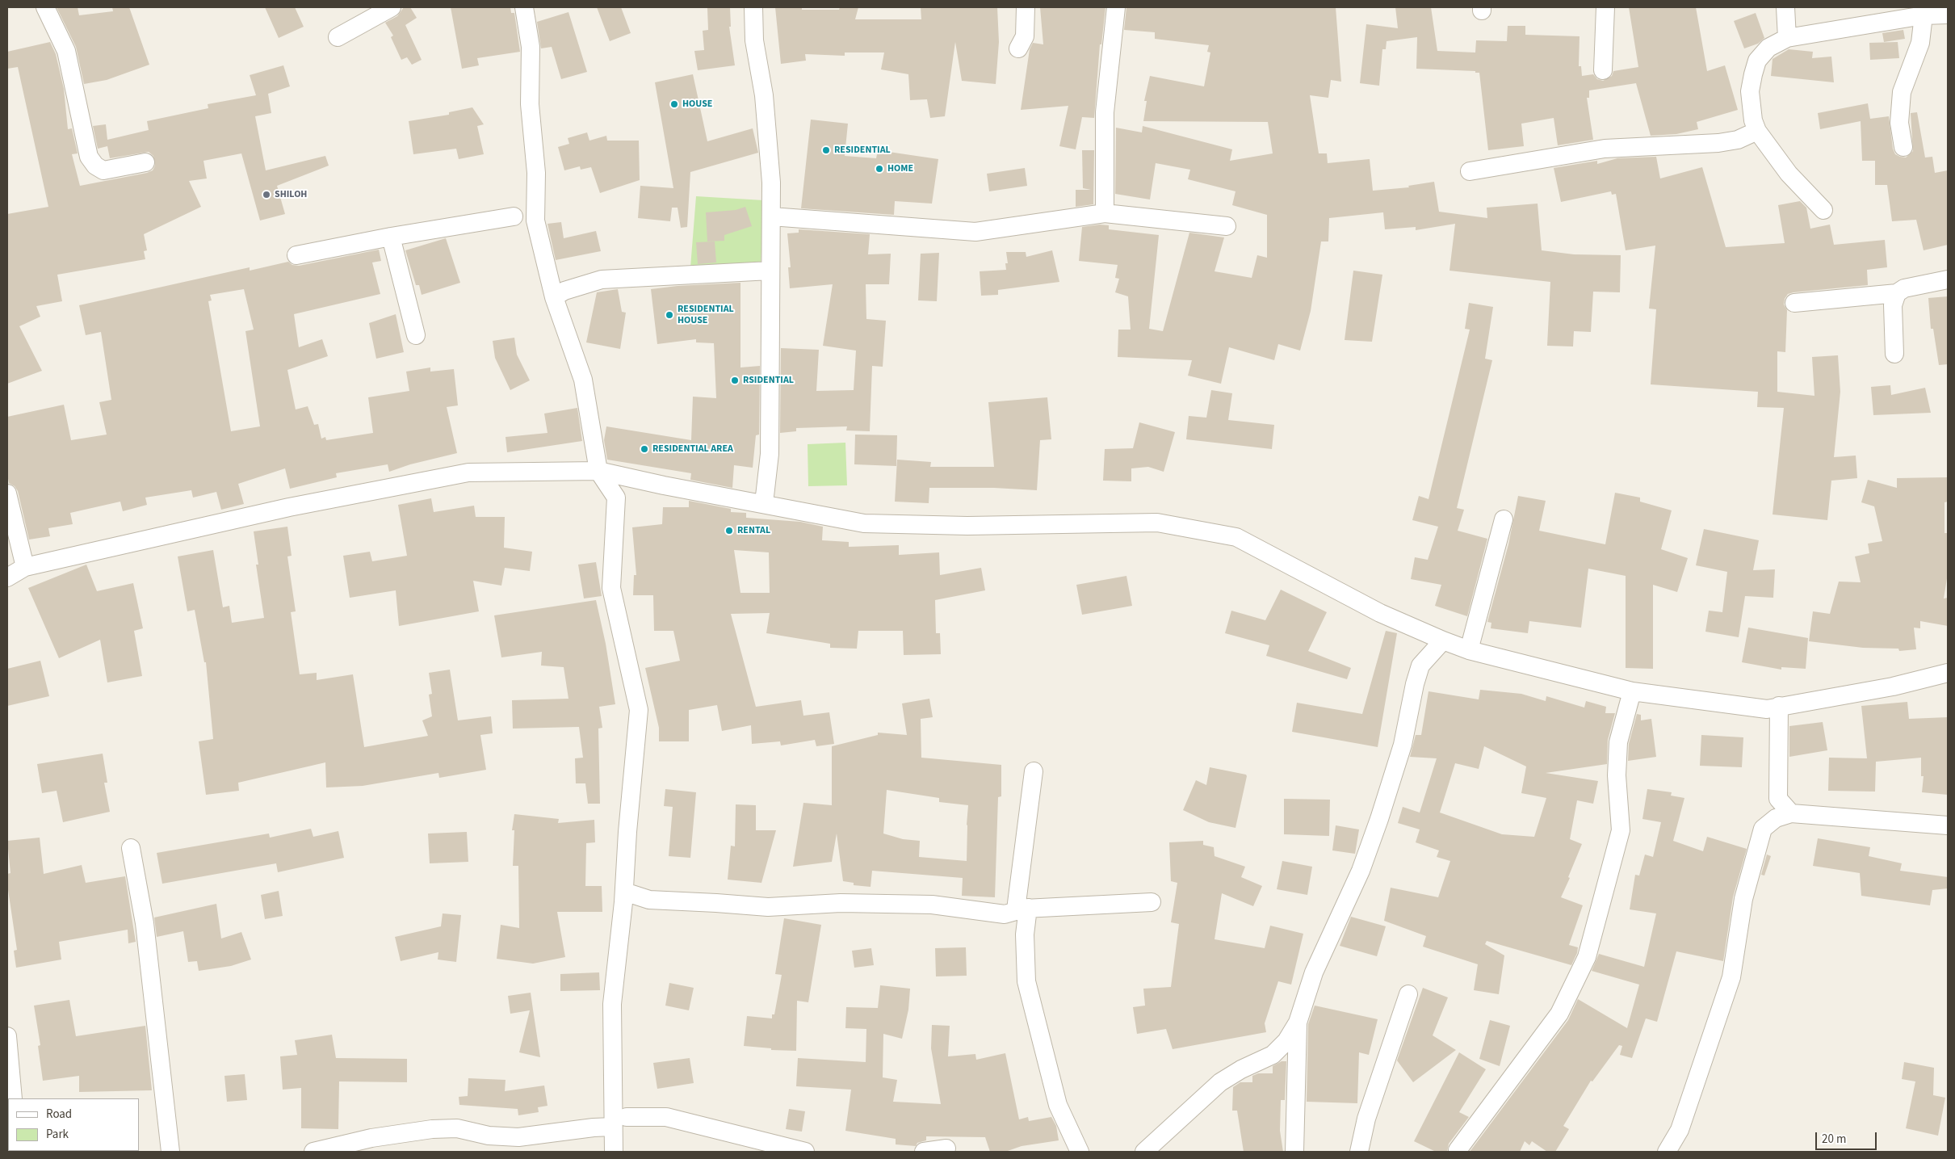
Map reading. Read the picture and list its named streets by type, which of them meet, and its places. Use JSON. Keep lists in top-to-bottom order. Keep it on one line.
{"places":["HOUSE","RESIDENTIAL","HOME","SHILOH","RESIDENTIAL HOUSE","RSIDENTIAL","RESIDENTIAL AREA","RENTAL"],"legend":["Road","Park"],"scale_bar":"20 m"}
